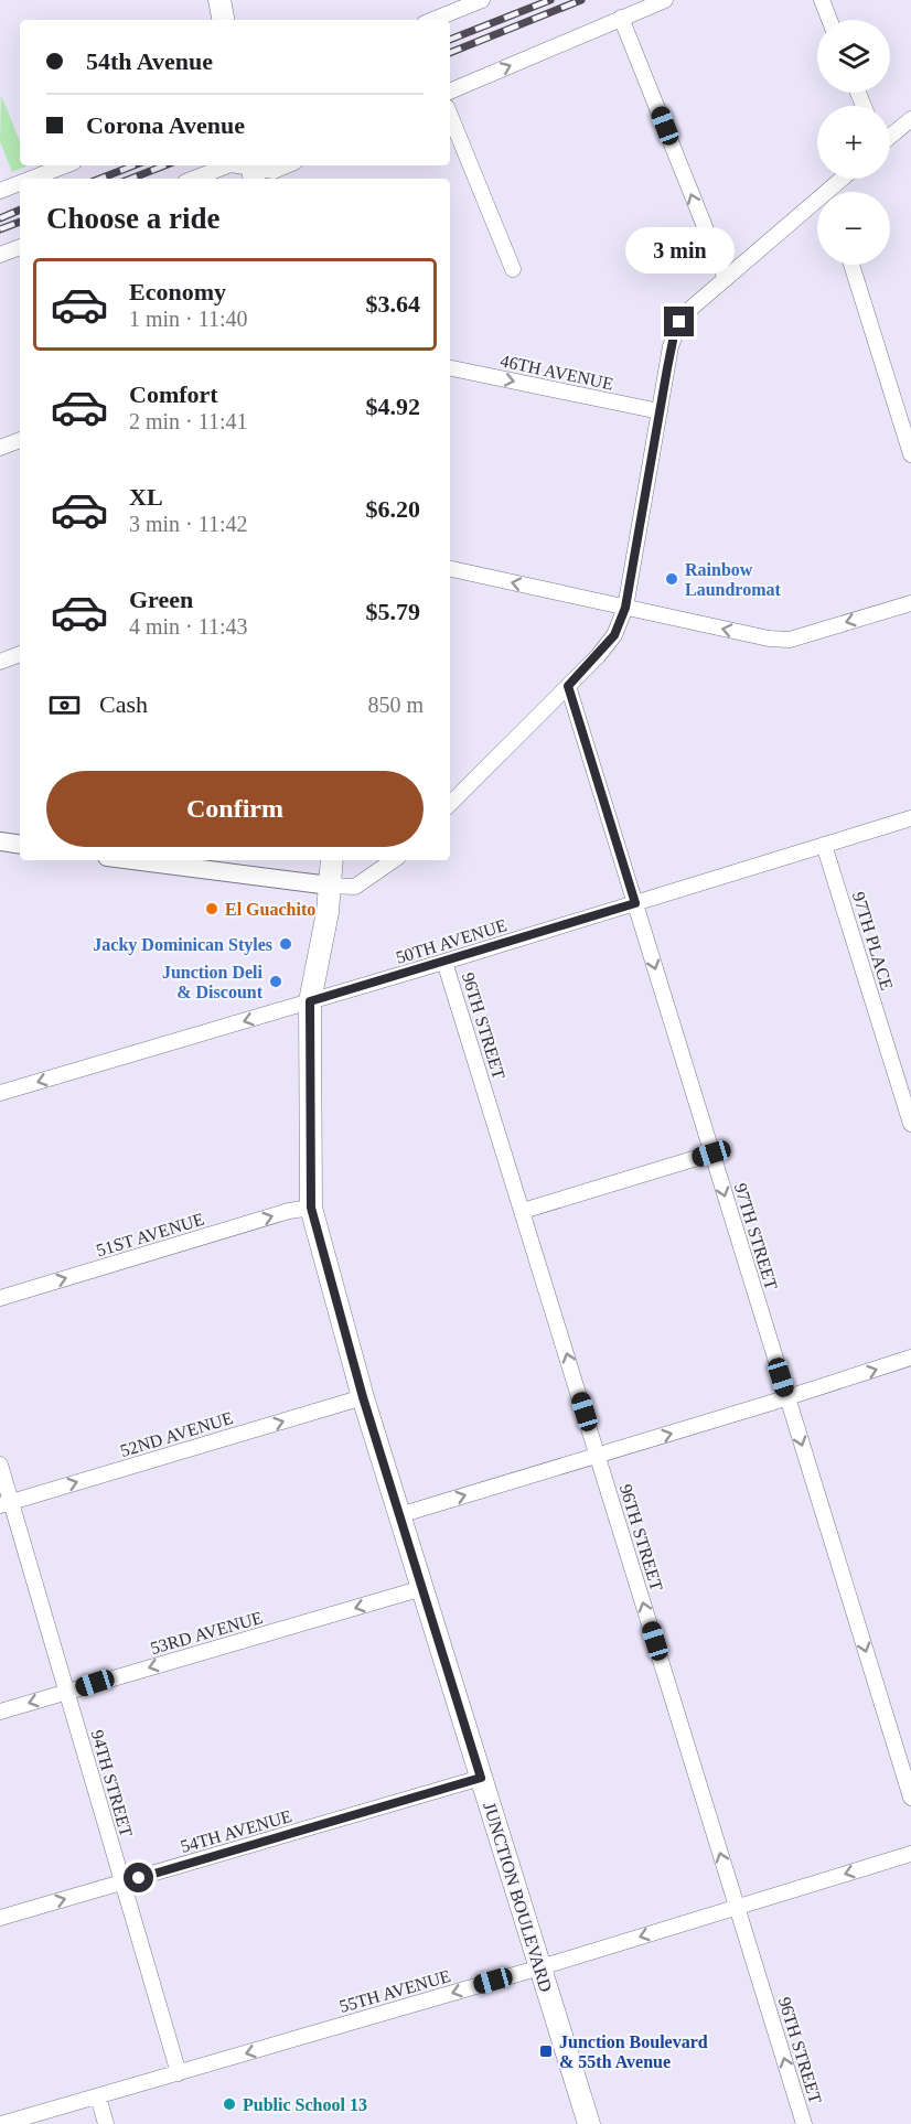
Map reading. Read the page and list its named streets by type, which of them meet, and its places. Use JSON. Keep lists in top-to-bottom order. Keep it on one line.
{"streets":{"main road":["JUNCTION BOULEVARD"],"street":["46TH AVENUE","50TH AVENUE","97TH PLACE","96TH STREET","51ST AVENUE","97TH STREET","52ND AVENUE","53RD AVENUE","94TH STREET","54TH AVENUE","55TH AVENUE"]},"crossings":[["50TH AVENUE","97TH PLACE"],["50TH AVENUE","96TH STREET"],["50TH AVENUE","97TH STREET"],["50TH AVENUE","JUNCTION BOULEVARD"],["96TH STREET","55TH AVENUE"],["51ST AVENUE","JUNCTION BOULEVARD"],["52ND AVENUE","94TH STREET"],["52ND AVENUE","JUNCTION BOULEVARD"],["53RD AVENUE","94TH STREET"],["53RD AVENUE","JUNCTION BOULEVARD"],["94TH STREET","54TH AVENUE"],["94TH STREET","55TH AVENUE"],["54TH AVENUE","JUNCTION BOULEVARD"],["JUNCTION BOULEVARD","55TH AVENUE"]],"one_way":["46TH AVENUE","96TH STREET","51ST AVENUE","97TH STREET","52ND AVENUE","53RD AVENUE","55TH AVENUE"],"places":{"other":["Rainbow Laundromat","El Guachito","Jacky Dominican Styles","Junction Deli & Discount","Public School 13"],"transit":["Junction Boulevard & 55th Avenue"]},"page":{"map_buttons":["+","−"],"banner":["54th Avenue","Corona Avenue"],"heading":"Choose a ride","bubble":"3 min","list":[{"name":"Economy","note":"1 min · 11:40","value":"$3.64"},{"name":"Comfort","note":"2 min · 11:41","value":"$4.92"},{"name":"XL","note":"3 min · 11:42","value":"$6.20"},{"name":"Green","note":"4 min · 11:43","value":"$5.79"}],"pay":["Cash","850 m"],"buttons":"Confirm"}}
